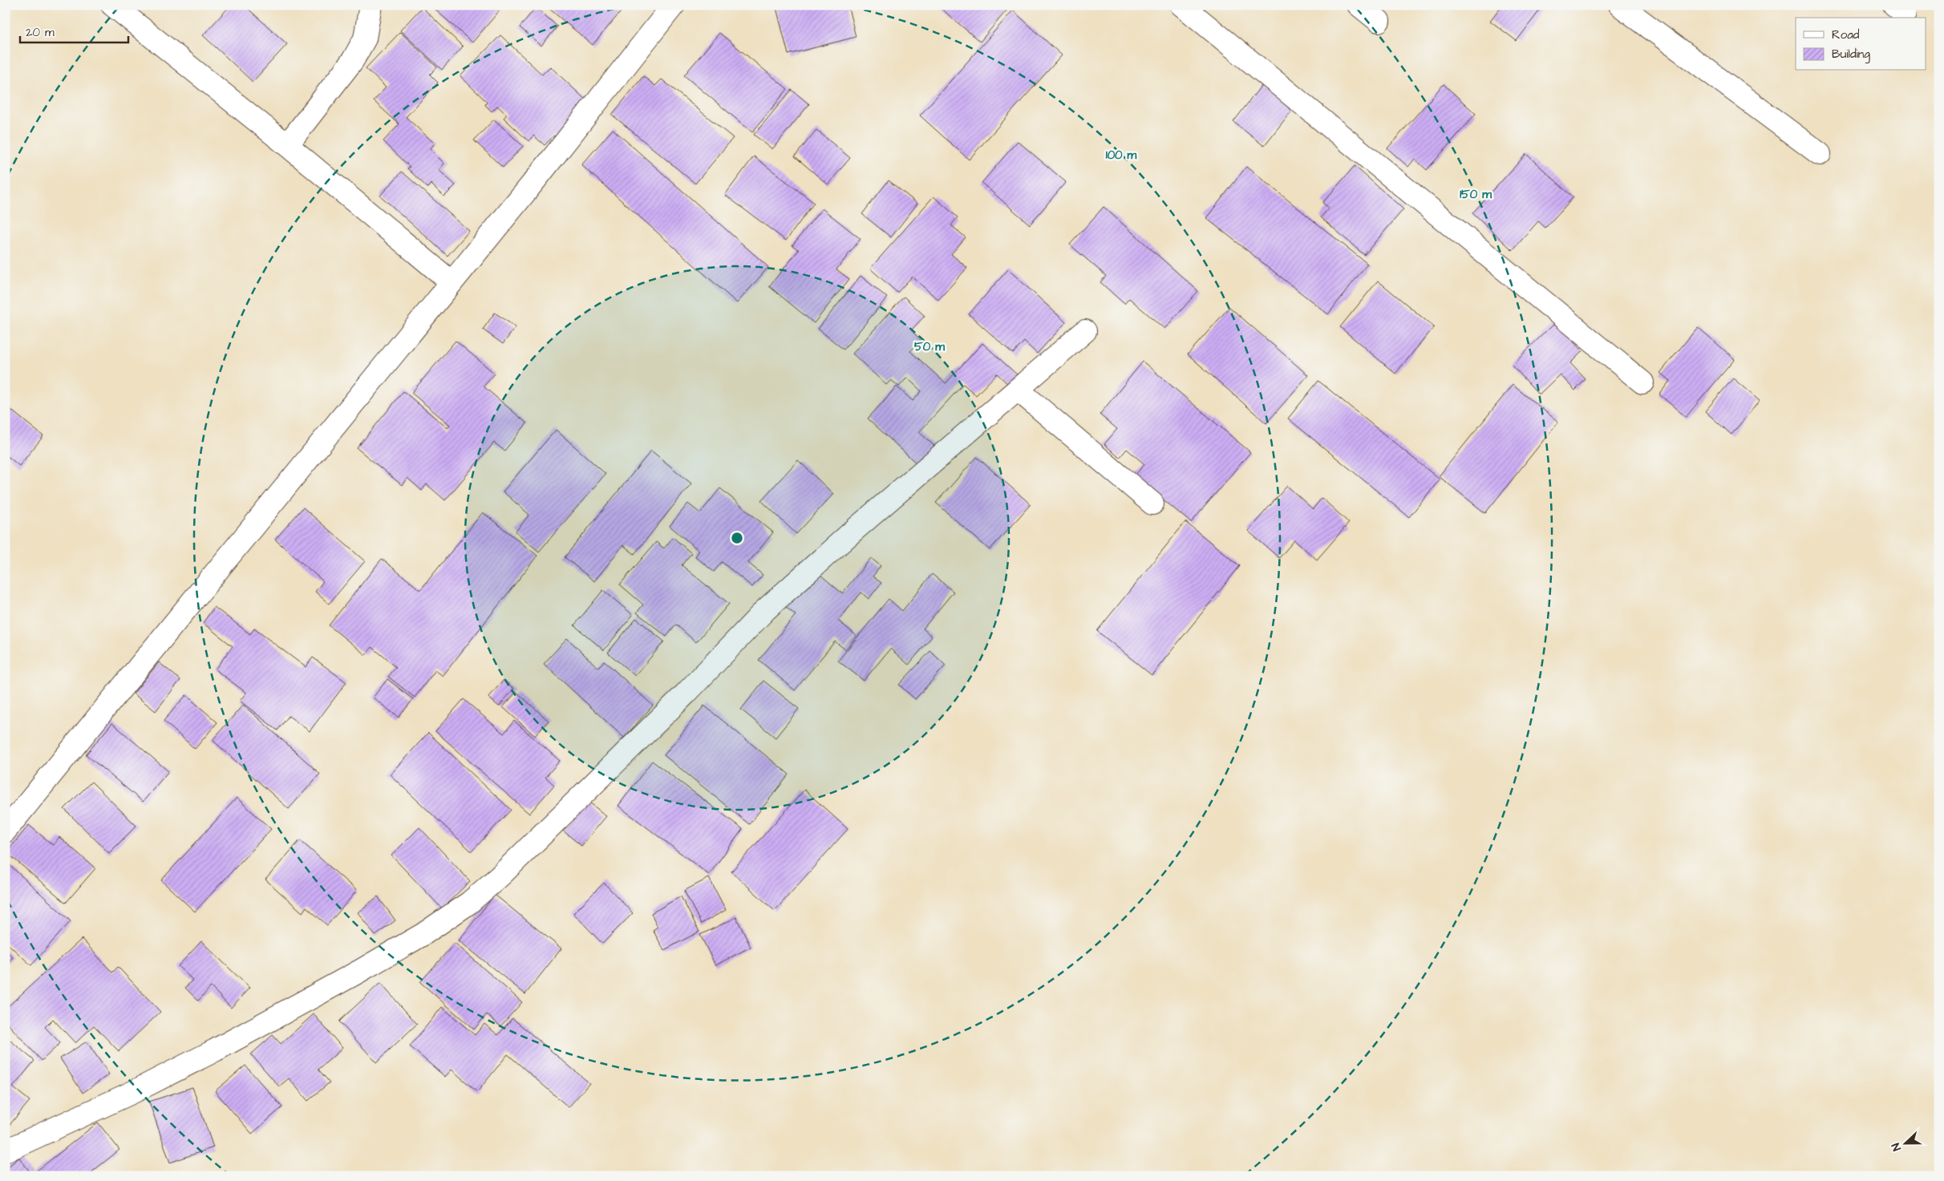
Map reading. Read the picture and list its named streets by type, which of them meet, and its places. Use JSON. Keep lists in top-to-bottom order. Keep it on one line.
{"legend":["Road","Building"],"scale_bar":"20 m","north":"left","rings":["100 m","150 m","50 m"]}
